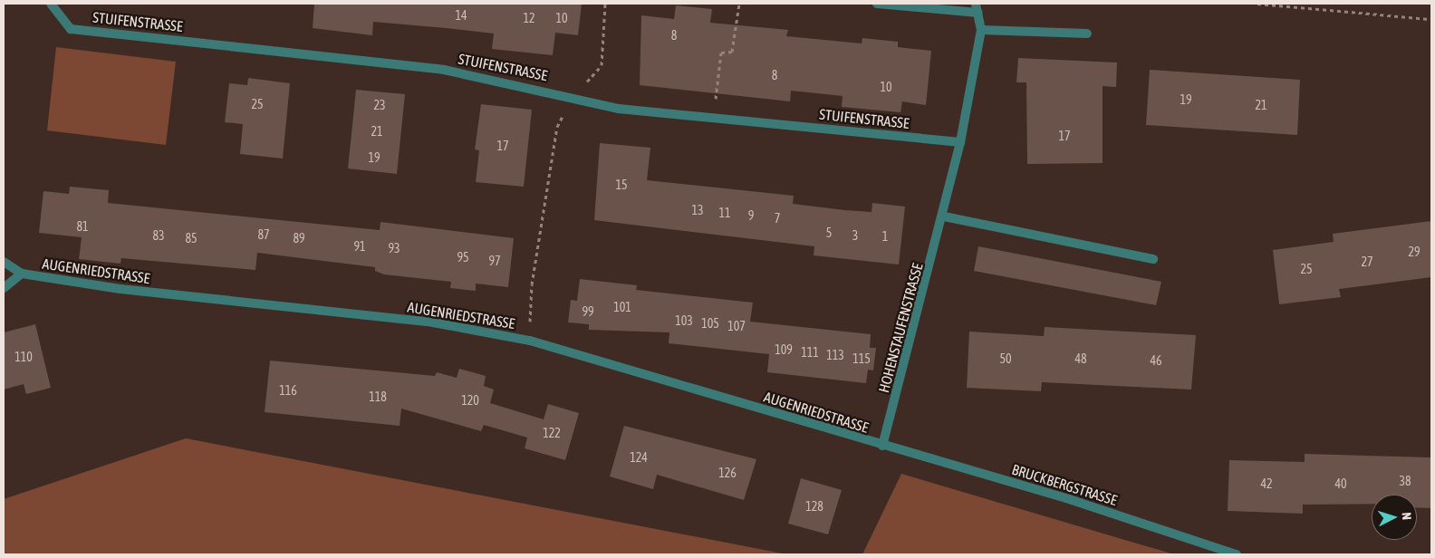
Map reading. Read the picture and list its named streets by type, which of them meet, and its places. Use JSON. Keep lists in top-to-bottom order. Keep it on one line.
{"streets":{"street":["STUIFENSTRASSE","AUGENRIEDSTRASSE","HOHENSTAUFENSTRASSE","BRUCKBERGSTRASSE"]},"crossings":[["STUIFENSTRASSE","HOHENSTAUFENSTRASSE"],["AUGENRIEDSTRASSE","HOHENSTAUFENSTRASSE"],["AUGENRIEDSTRASSE","BRUCKBERGSTRASSE"],["HOHENSTAUFENSTRASSE","BRUCKBERGSTRASSE"]],"house_numbers":["14","12","10","8","8","10","19","25","23","21","21","17","17","19","15","13","11","9","7","81","5","87","83","3","1","85","89","91","93","29","95","97","27","25","101","99","103","105","107","109","111","113","110","115","50","48","46","116","118","120","122","124","126","38","42","40","128"],"north":"right"}
